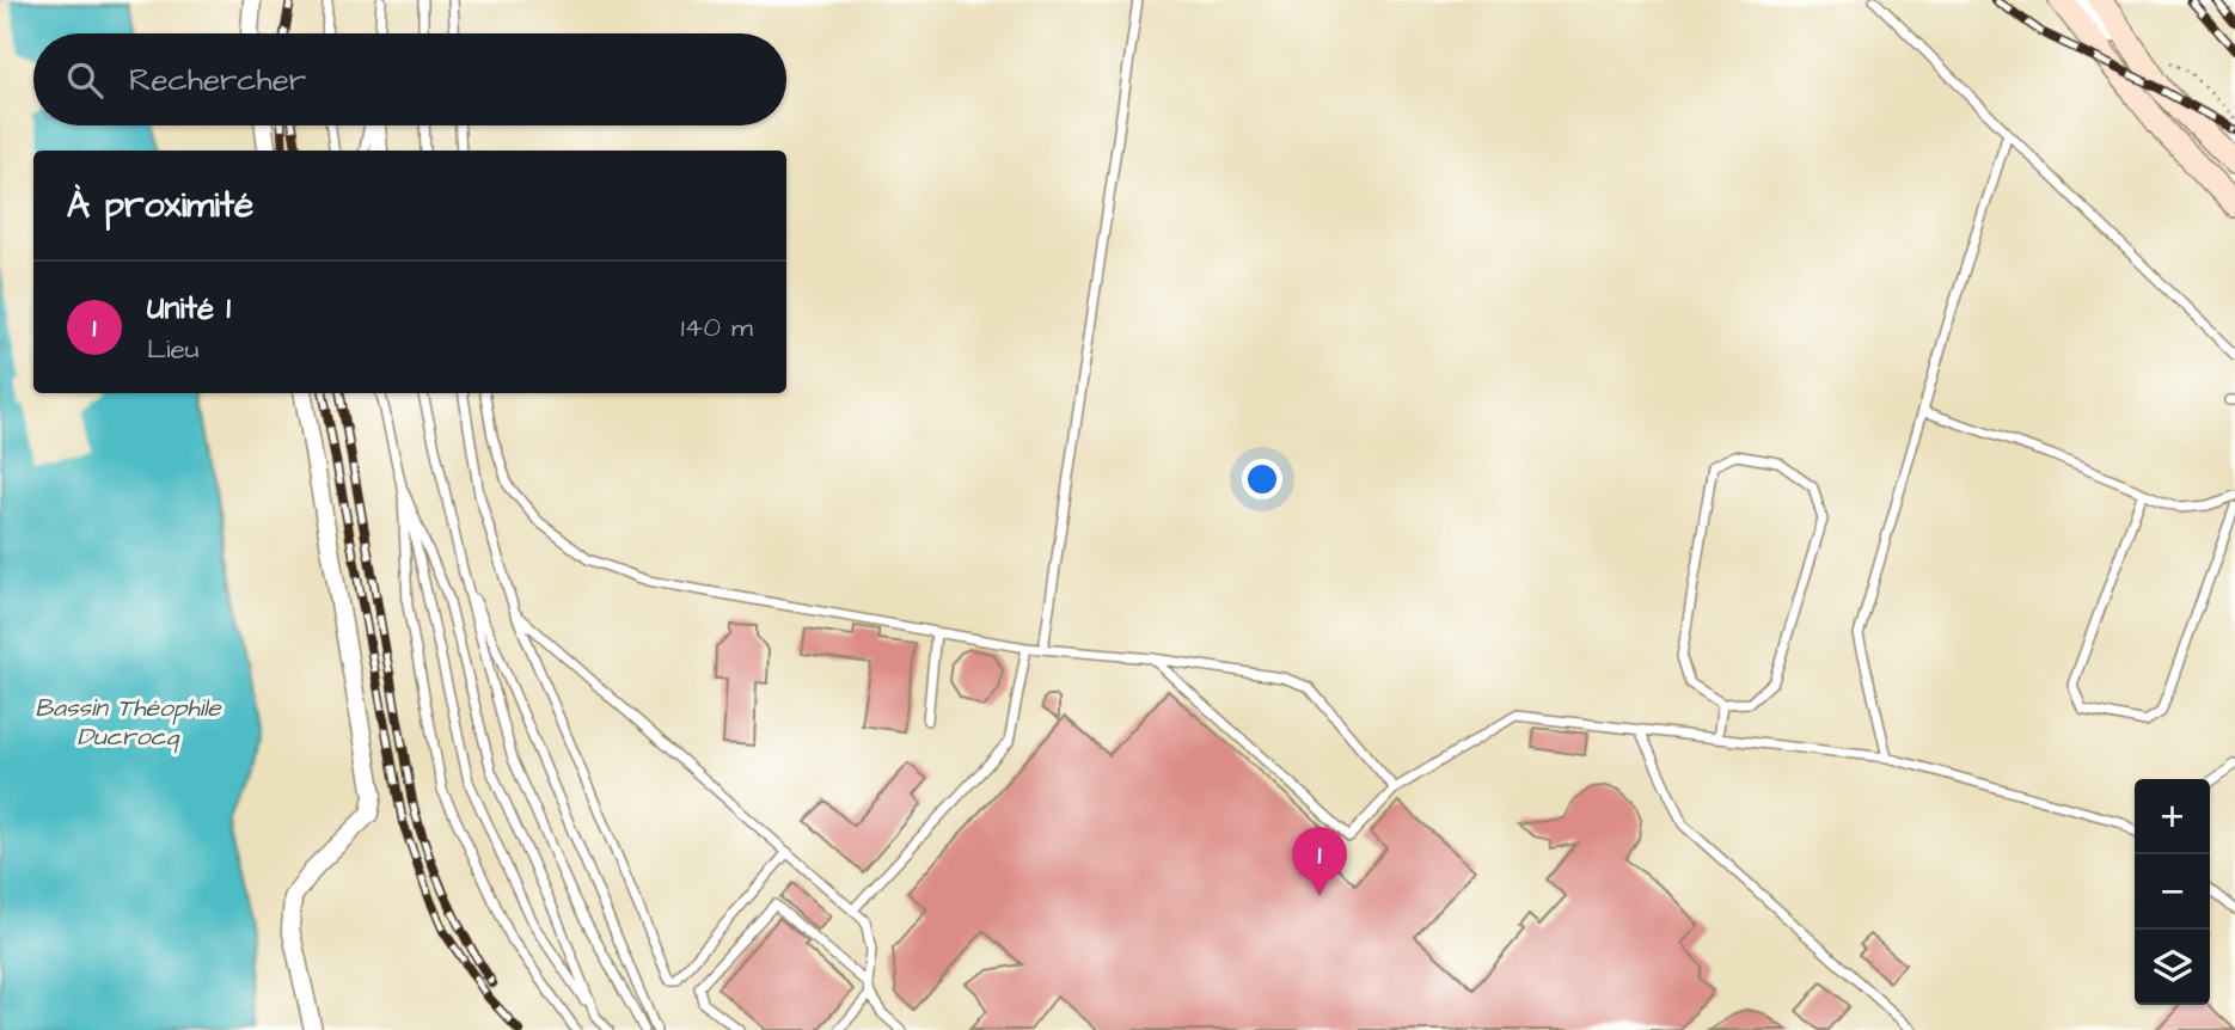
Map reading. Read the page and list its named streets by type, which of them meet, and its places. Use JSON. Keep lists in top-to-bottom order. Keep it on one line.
{"water":["Bassin Théophile Ducrocq"],"page":{"search":"Rechercher","heading":"À proximité","list":[{"mark":"1","name":"Unité 1","note":"Lieu","value":"140 m"}],"map_buttons":["+","−"],"pins":"1"}}
